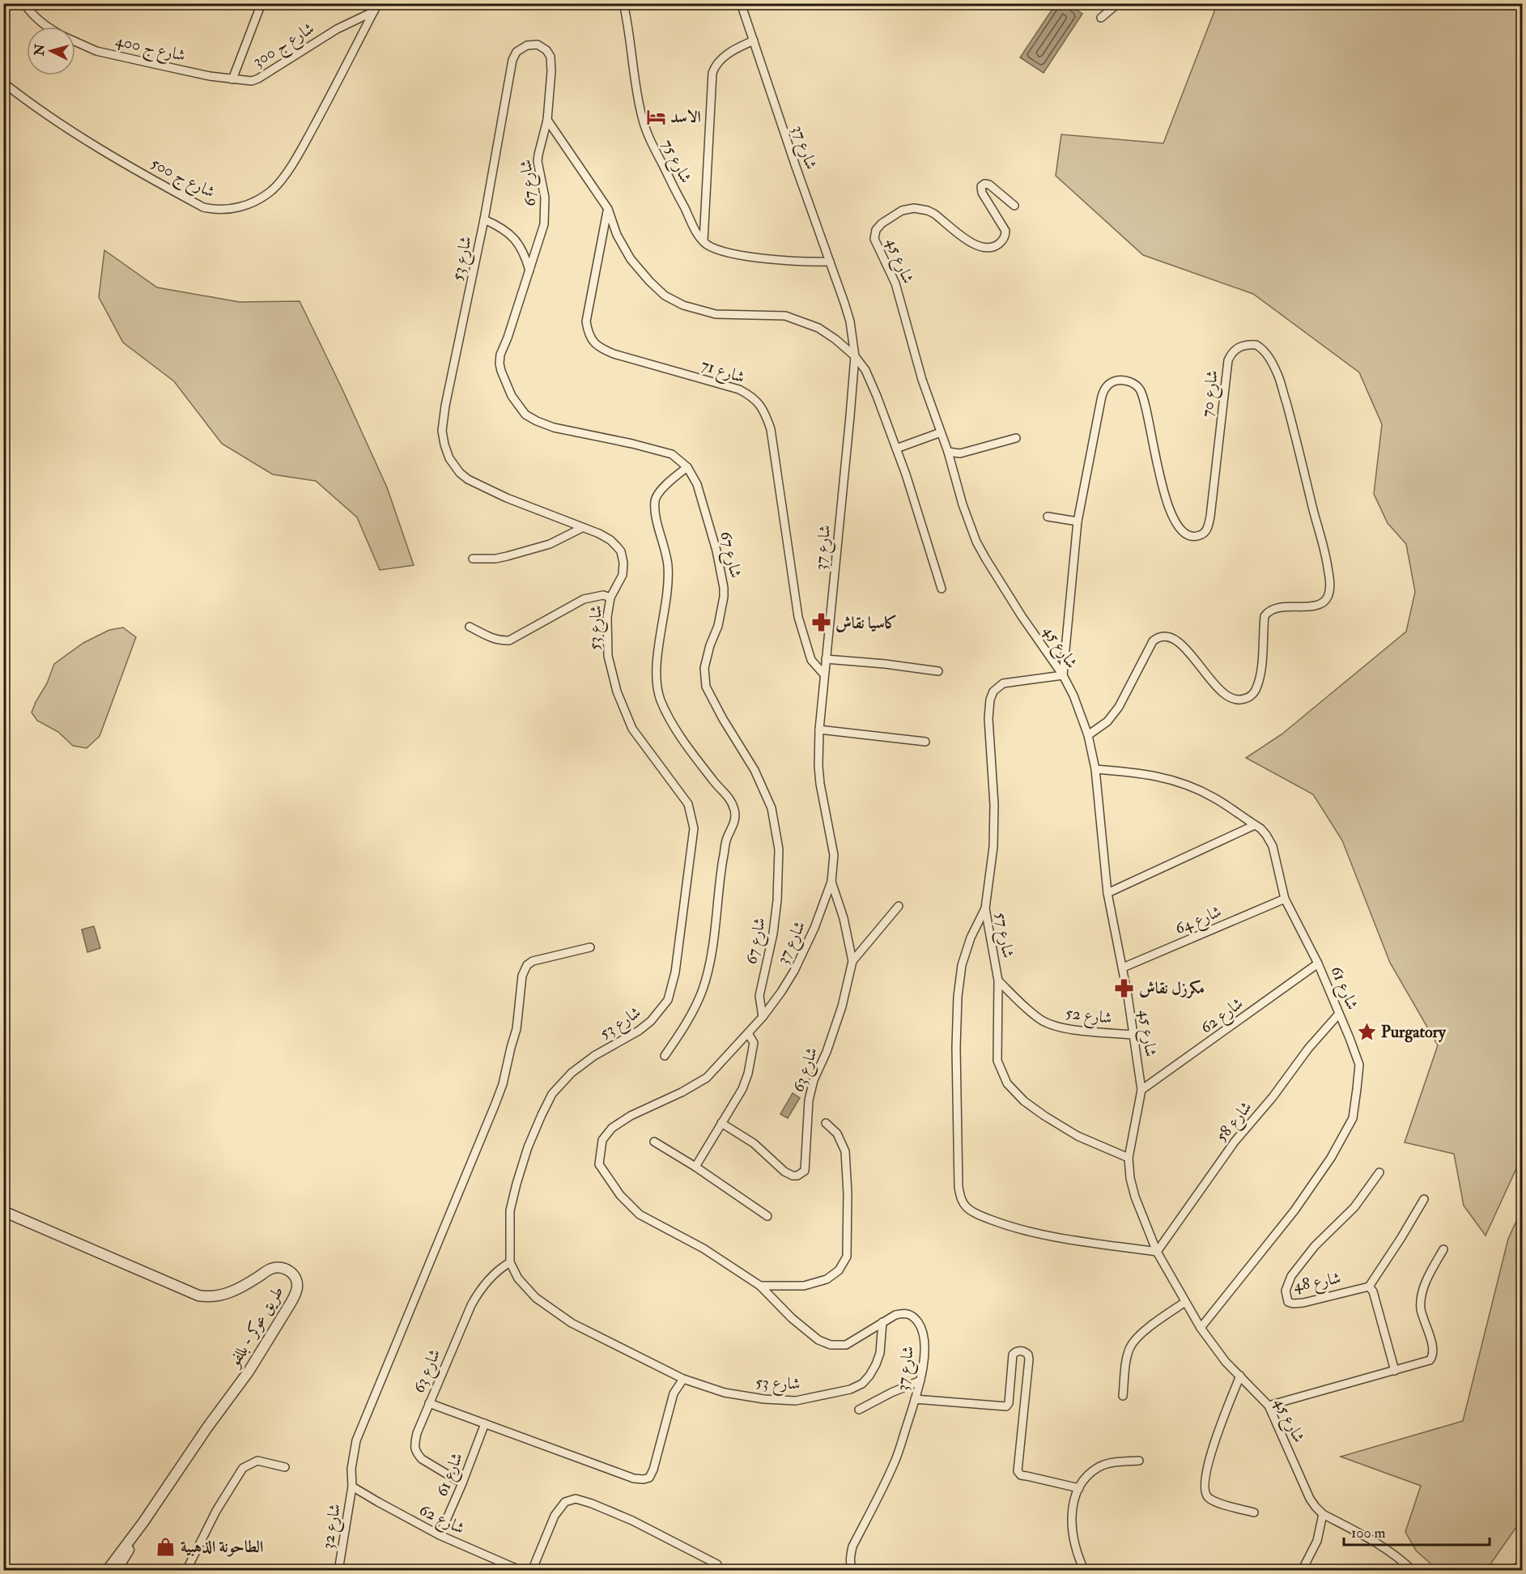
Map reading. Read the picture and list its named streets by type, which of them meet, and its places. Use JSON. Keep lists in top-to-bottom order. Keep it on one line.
{"streets":{"street":["شارع ج 300","شارع ج 400","شارع 37","شارع 75","شارع ج 500","شارع 67","شارع 53","شارع 45","شارع 71","شارع 70","شارع 64","شارع 57","شارع 61","شارع 52","شارع 62","شارع 63","شارع 58","شارع 48","طريق عوكر - بللفو","شارع 32"]},"crossings":[["شارع ج 300","شارع ج 400"],["شارع ج 300","شارع ج 500"],["شارع 37","شارع 75"],["شارع 37","شارع 67"],["شارع 37","شارع 53"],["شارع 37","شارع 71"],["شارع 37","شارع 63"],["شارع 67","شارع 53"],["شارع 53","شارع 63"],["شارع 45","شارع 70"],["شارع 45","شارع 64"],["شارع 45","شارع 57"],["شارع 45","شارع 61"],["شارع 45","شارع 52"],["شارع 45","شارع 62"],["شارع 45","شارع 58"],["شارع 70","شارع 57"],["شارع 64","شارع 61"],["شارع 57","شارع 52"],["شارع 61","شارع 62"],["شارع 61","شارع 63"],["شارع 61","شارع 58"],["شارع 62","شارع 32"]],"places":{"hotel":["الاسد"],"pharmacy":["كاسيا نقاش","مكرزل نقاش"],"place":["Purgatory"],"shop":["الطاحونة الذهبية"]},"scale_bar":"100 m","north":"left"}
